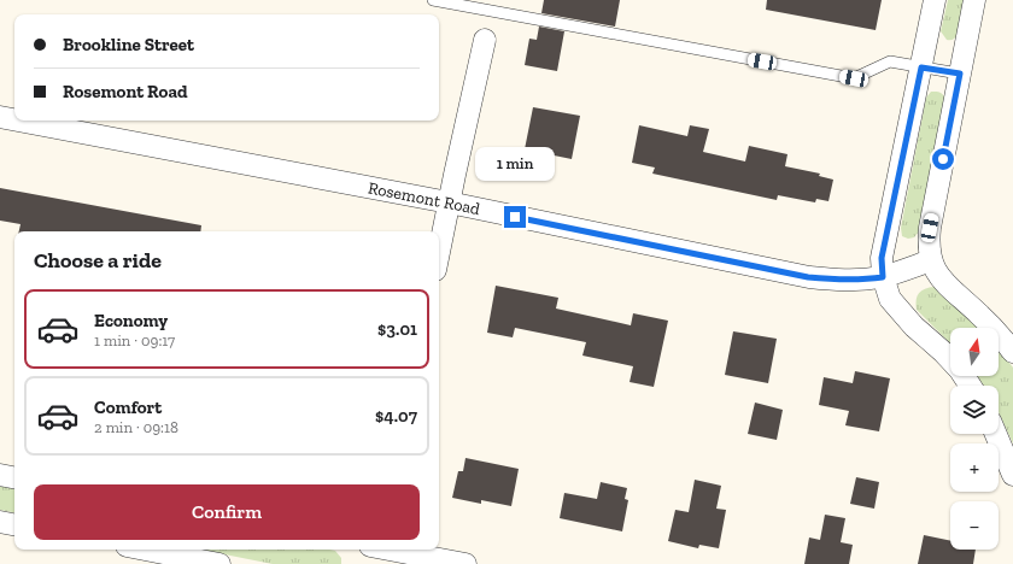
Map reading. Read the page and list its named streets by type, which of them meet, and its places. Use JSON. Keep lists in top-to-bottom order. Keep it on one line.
{"streets":{"street":["Rosemont Road"]},"north":"top","page":{"banner":["Brookline Street","Rosemont Road"],"bubble":"1 min","heading":"Choose a ride","list":[{"name":"Economy","note":"1 min · 09:17","value":"$3.01"},{"name":"Comfort","note":"2 min · 09:18","value":"$4.07"}],"map_buttons":["+","−"],"buttons":"Confirm"}}
